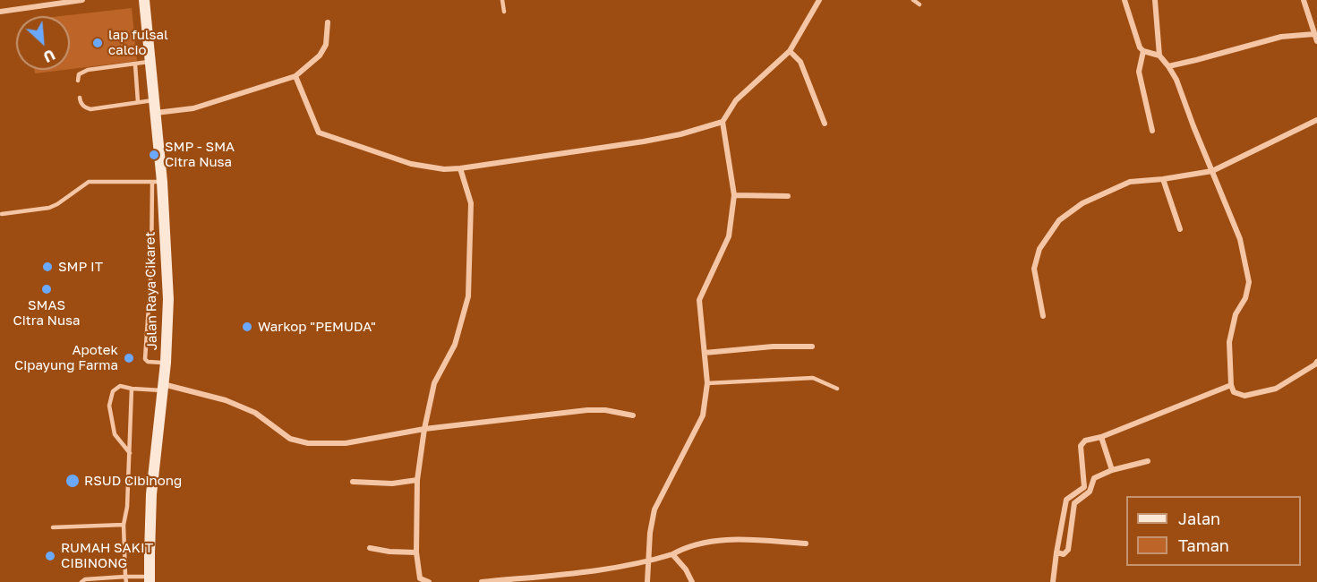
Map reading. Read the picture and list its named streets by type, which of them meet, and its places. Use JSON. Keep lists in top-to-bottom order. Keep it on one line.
{"streets":{"main road":["Jalan Raya Cikaret"]},"places":["lap fulsal calcio","SMP - SMA Citra Nusa","SMP IT","SMAS Citra Nusa","Warkop \"PEMUDA\"","Apotek Cipayung Farma","RSUD Cibinong","RUMAH SAKIT CIBINONG"],"legend":["Jalan","Taman"],"north":"bottom right"}
